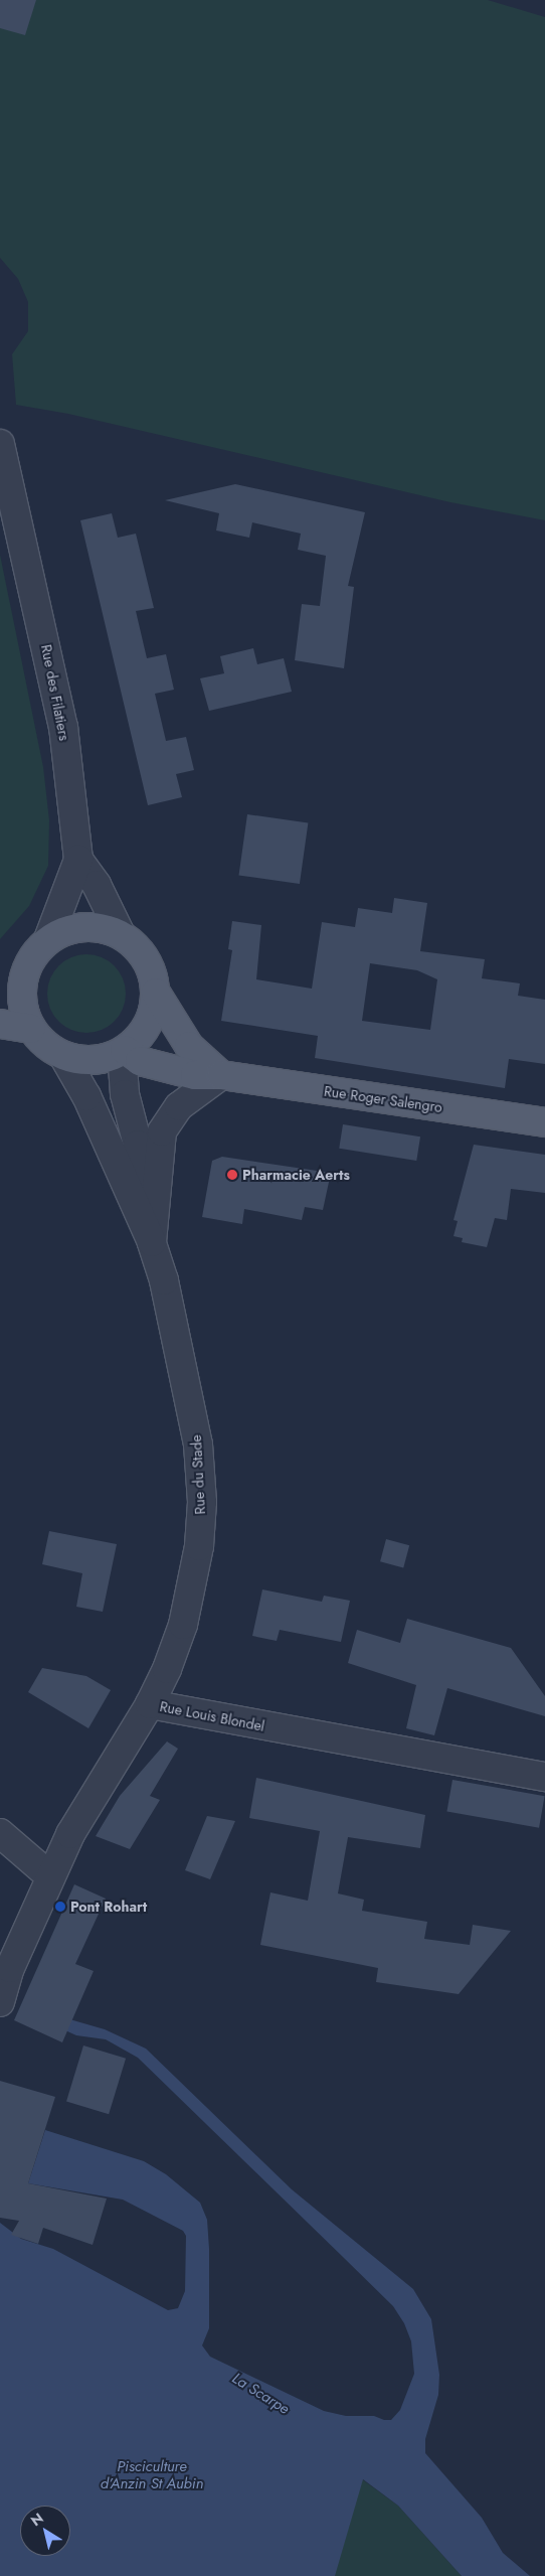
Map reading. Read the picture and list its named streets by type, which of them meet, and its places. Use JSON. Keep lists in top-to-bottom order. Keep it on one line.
{"streets":{"main road":["Rue Roger Salengro"],"street":["Rue des Filatiers","Rue du Stade","Rue Louis Blondel"]},"crossings":[["Rue des Filatiers","Rue Roger Salengro"],["Rue des Filatiers","Rue du Stade"],["Rue Roger Salengro","Rue du Stade"],["Rue du Stade","Rue Louis Blondel"]],"water":["La Scarpe","Pisciculture d’Anzin St Aubin"],"places":["Pharmacie Aerts","Pont Rohart"],"north":"top left"}
